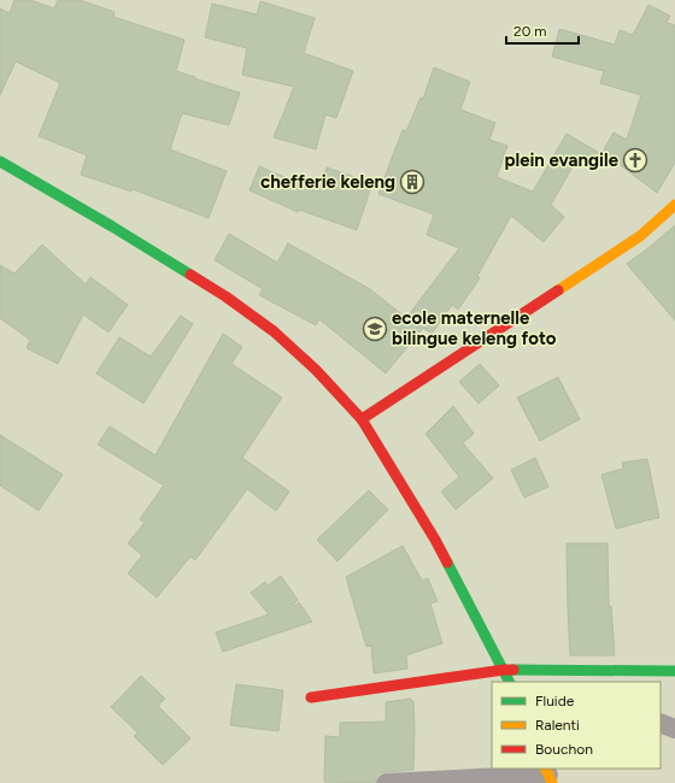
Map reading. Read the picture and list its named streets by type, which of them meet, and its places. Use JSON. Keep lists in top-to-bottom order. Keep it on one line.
{"places":{"church":["plein evangile"],"building":["chefferie keleng"],"school or university":["ecole maternelle bilingue keleng foto"]},"legend":["Fluide","Ralenti","Bouchon"],"scale_bar":"20 m"}
